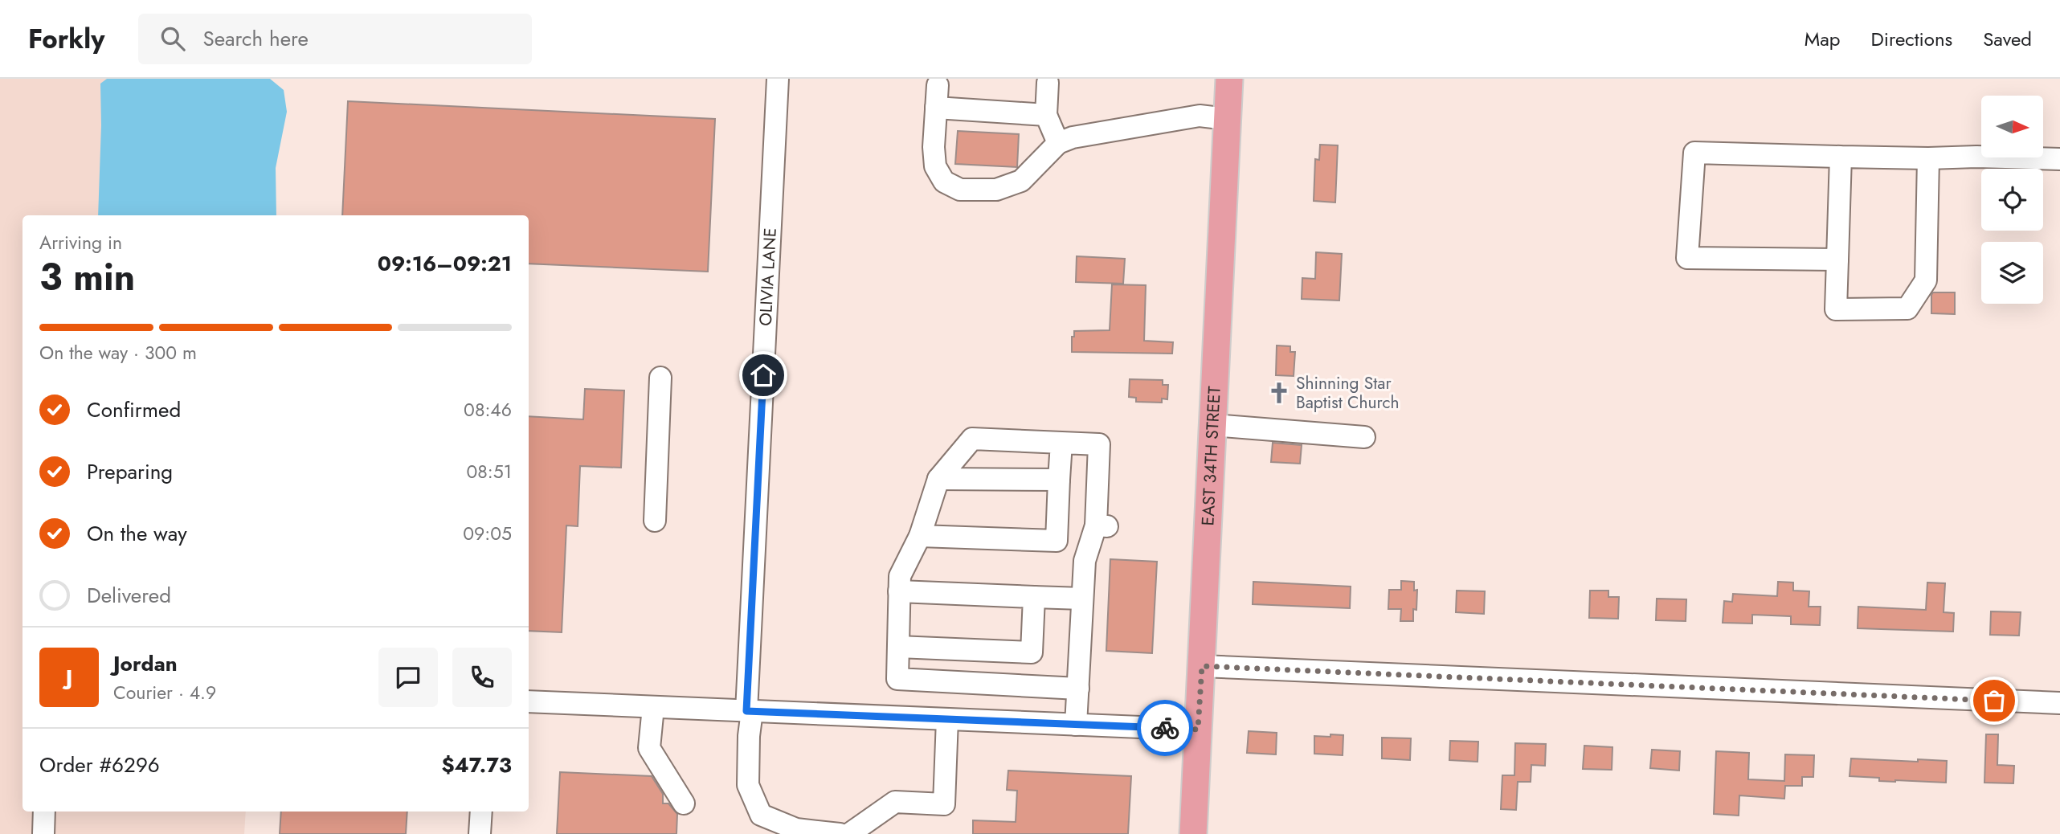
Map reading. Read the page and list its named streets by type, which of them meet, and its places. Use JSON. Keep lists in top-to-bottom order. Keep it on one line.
{"streets":{"main road":["EAST 34TH STREET"],"street":["OLIVIA LANE"]},"places":{"church":["Shinning Star Baptist Church"]},"north":"right","page":{"header":"Forkly","search":"Search here","nav":["Map","Directions","Saved"],"heading":["3 min","Arriving in","09:16–09:21"],"panel":["Jordan","Courier · 4.9","Order #6296","$47.73"],"bar":"On the way · 300 m","list":[["Confirmed","08:46"],["Preparing","08:51"],["On the way","09:05"],"Delivered"],"round":"J"}}
